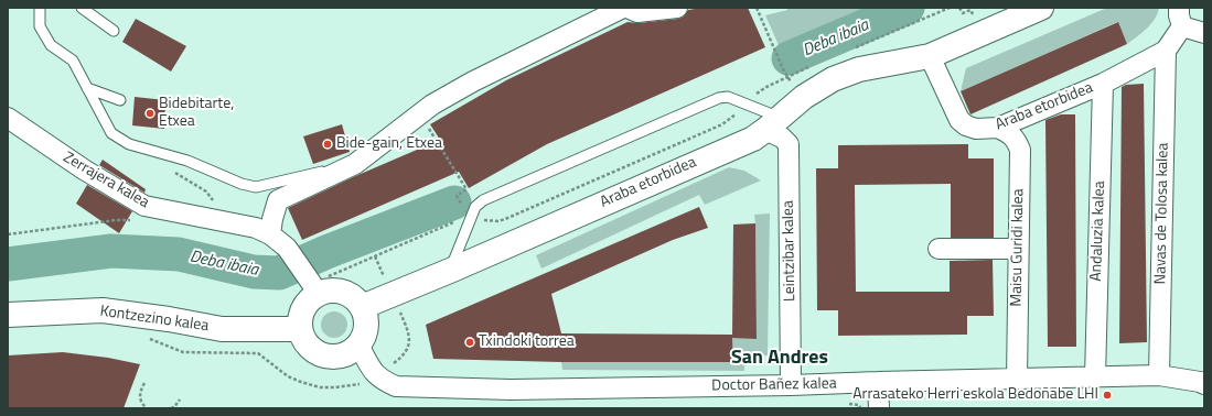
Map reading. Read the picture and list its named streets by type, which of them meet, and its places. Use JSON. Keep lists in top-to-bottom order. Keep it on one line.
{"streets":{"street":["Araba etorbidea","Zerrajera kalea","Navas de Tolosa kalea","Andaluzia kalea","Maisu Guridi kalea","Leintzibar kalea","Kontzezino kalea","Doctor Bañez kalea"]},"crossings":[["Araba etorbidea","Zerrajera kalea"],["Araba etorbidea","Navas de Tolosa kalea"],["Araba etorbidea","Andaluzia kalea"],["Araba etorbidea","Maisu Guridi kalea"],["Araba etorbidea","Leintzibar kalea"],["Araba etorbidea","Kontzezino kalea"],["Araba etorbidea","Doctor Bañez kalea"],["Zerrajera kalea","Kontzezino kalea"],["Zerrajera kalea","Doctor Bañez kalea"],["Navas de Tolosa kalea","Doctor Bañez kalea"],["Andaluzia kalea","Doctor Bañez kalea"],["Maisu Guridi kalea","Doctor Bañez kalea"],["Leintzibar kalea","Doctor Bañez kalea"],["Kontzezino kalea","Doctor Bañez kalea"]],"districts":["San Andres"],"water":["Deba ibaia"],"places":["Bidebitarte, Etxea","Bide-gain, Etxea","Txindoki torrea","Arrasateko Herri eskola Bedoñabe LHI"]}
